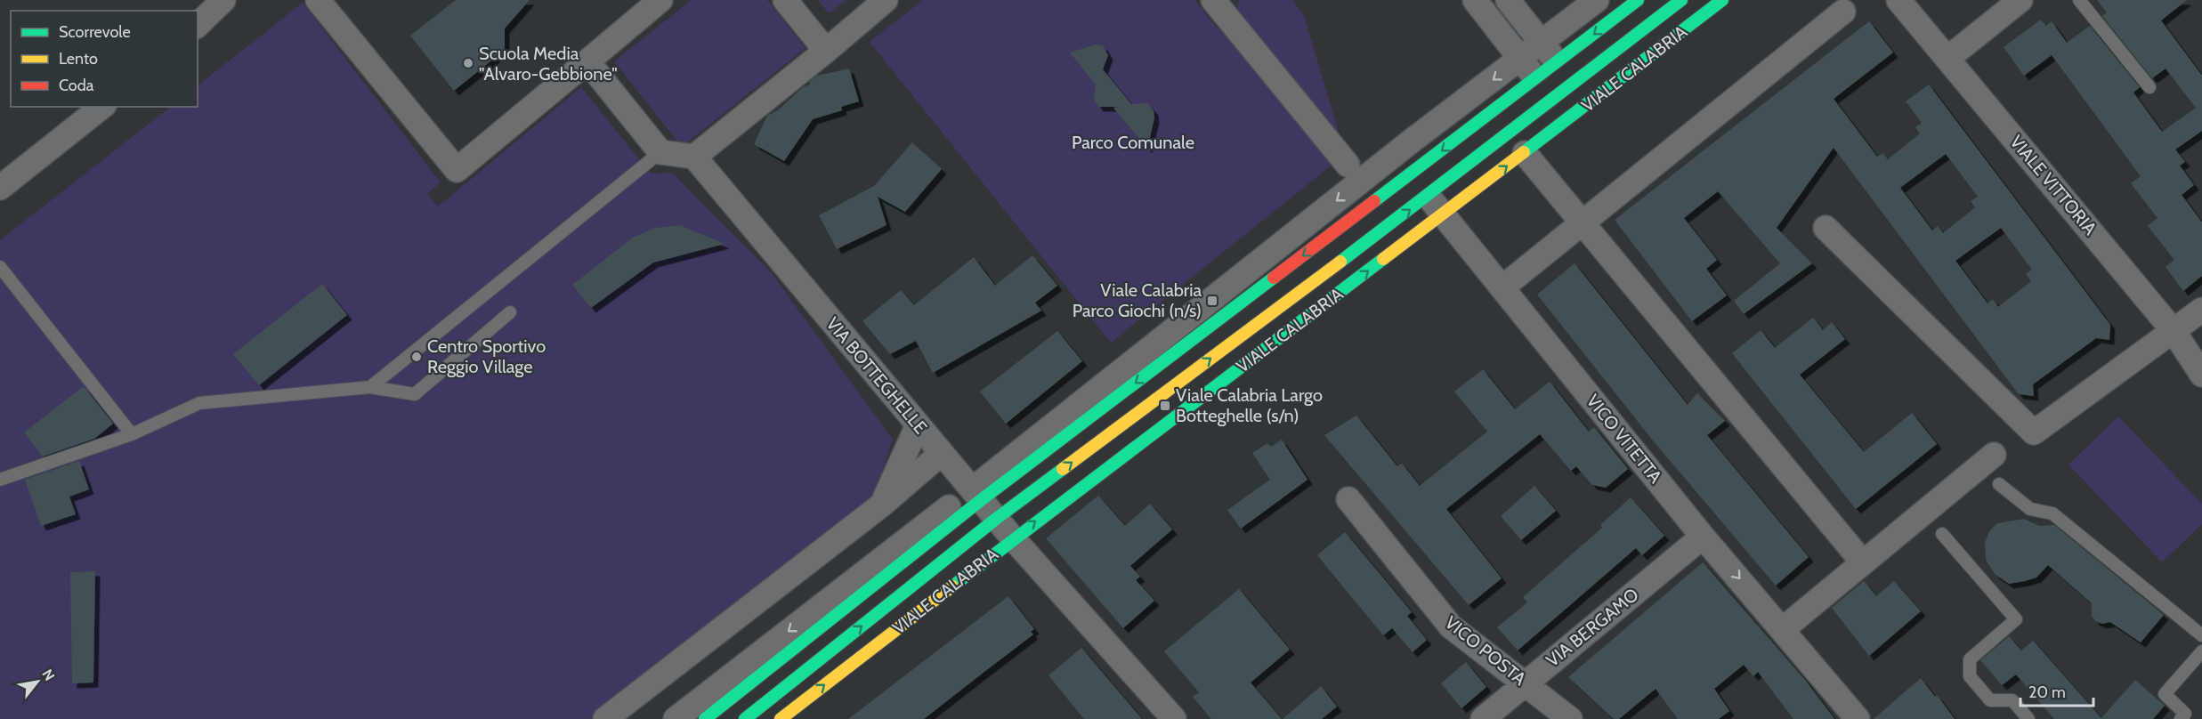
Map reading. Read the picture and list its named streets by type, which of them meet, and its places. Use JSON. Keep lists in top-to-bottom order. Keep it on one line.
{"streets":{"main road":["VIALE CALABRIA"],"street":["VIALE VITTORIA","VIA BOTTEGHELLE","VICO VITETTA","VIA BERGAMO","VICO POSTA"]},"crossings":[["VIALE CALABRIA","VIA BOTTEGHELLE"],["VIALE CALABRIA","VICO VITETTA"],["VICO VITETTA","VIA BERGAMO"],["VIA BERGAMO","VICO POSTA"]],"parks":["Parco Comunale"],"places":{"other":["Scuola Media \"Alvaro-Gebbione\"","Centro Sportivo Reggio Village"],"transit":["Viale Calabria Parco Giochi (n/s)","Viale Calabria Largo Botteghelle (s/n)"]},"legend":["Scorrevole","Lento","Coda"],"scale_bar":"20 m","north":"top right"}
